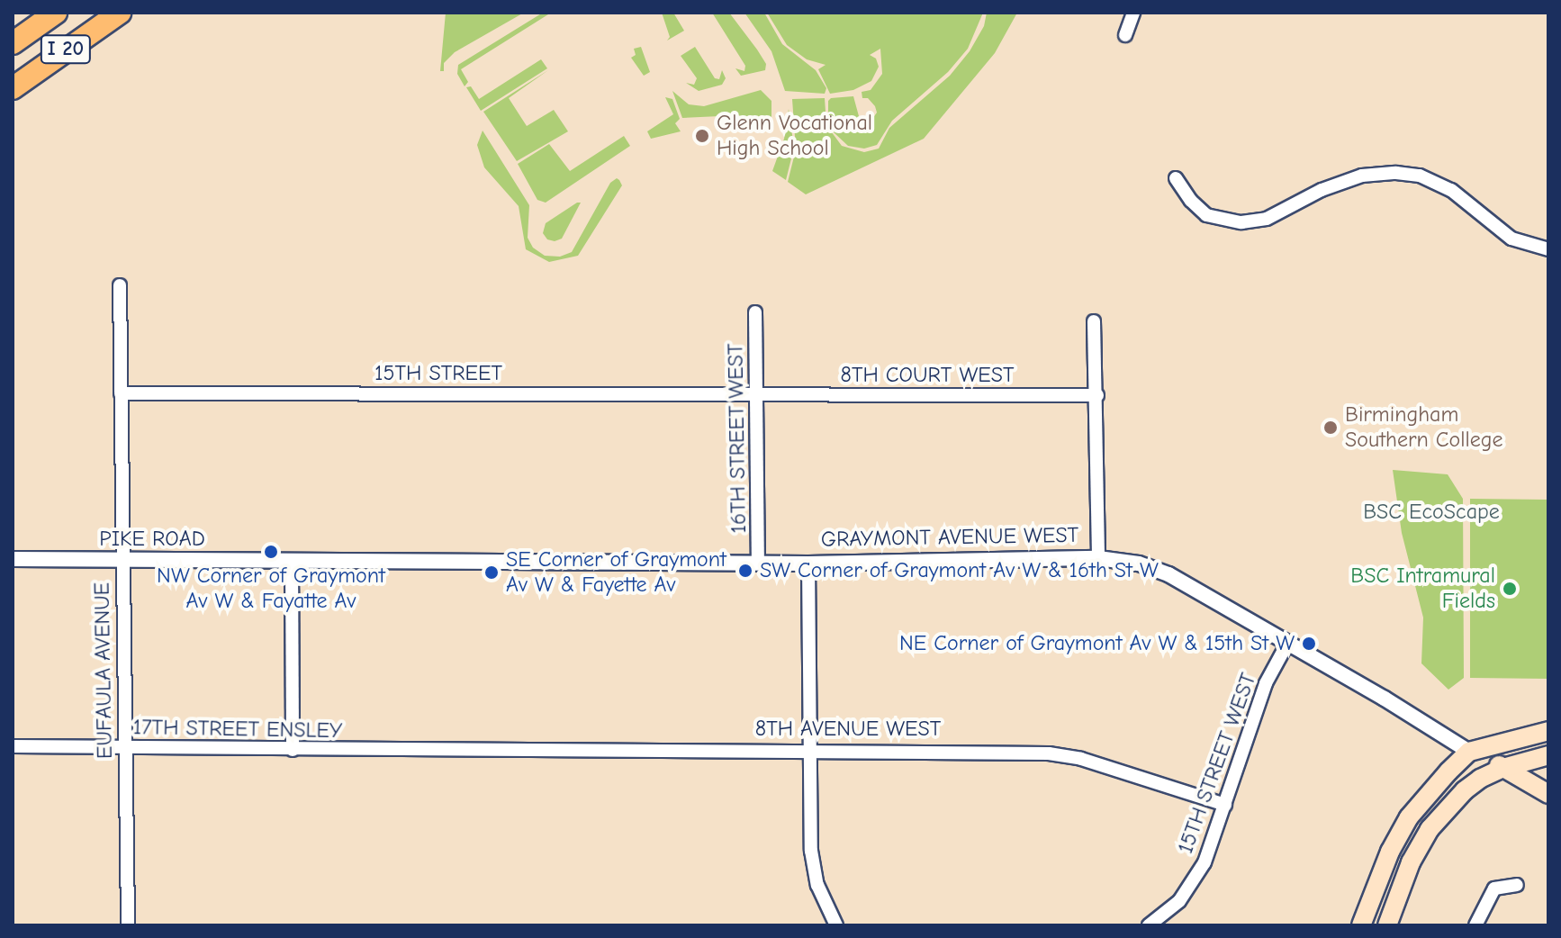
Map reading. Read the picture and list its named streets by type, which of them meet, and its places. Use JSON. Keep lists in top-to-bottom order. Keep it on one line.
{"streets":{"highway":["I 20"],"main road":["GRAYMONT AVENUE WEST"],"street":["15TH STREET","8TH COURT WEST","16TH STREET WEST","PIKE ROAD","EUFAULA AVENUE","17TH STREET ENSLEY","8TH AVENUE WEST","15TH STREET WEST"]},"crossings":[["15TH STREET","8TH COURT WEST"],["15TH STREET","16TH STREET WEST"],["15TH STREET","EUFAULA AVENUE"],["8TH COURT WEST","16TH STREET WEST"],["16TH STREET WEST","GRAYMONT AVENUE WEST"],["GRAYMONT AVENUE WEST","PIKE ROAD"],["GRAYMONT AVENUE WEST","15TH STREET WEST"],["PIKE ROAD","EUFAULA AVENUE"],["EUFAULA AVENUE","17TH STREET ENSLEY"],["17TH STREET ENSLEY","8TH AVENUE WEST"],["8TH AVENUE WEST","15TH STREET WEST"]],"parks":["BSC EcoScape"],"places":["Glenn Vocational High School","Birmingham Southern College","NW Corner of Graymont Av W & Fayatte Av","SW Corner of Graymont Av W & 16th St W","SE Corner of Graymont Av W & Fayette Av","BSC Intramural Fields","NE Corner of Graymont Av W & 15th St W"]}
